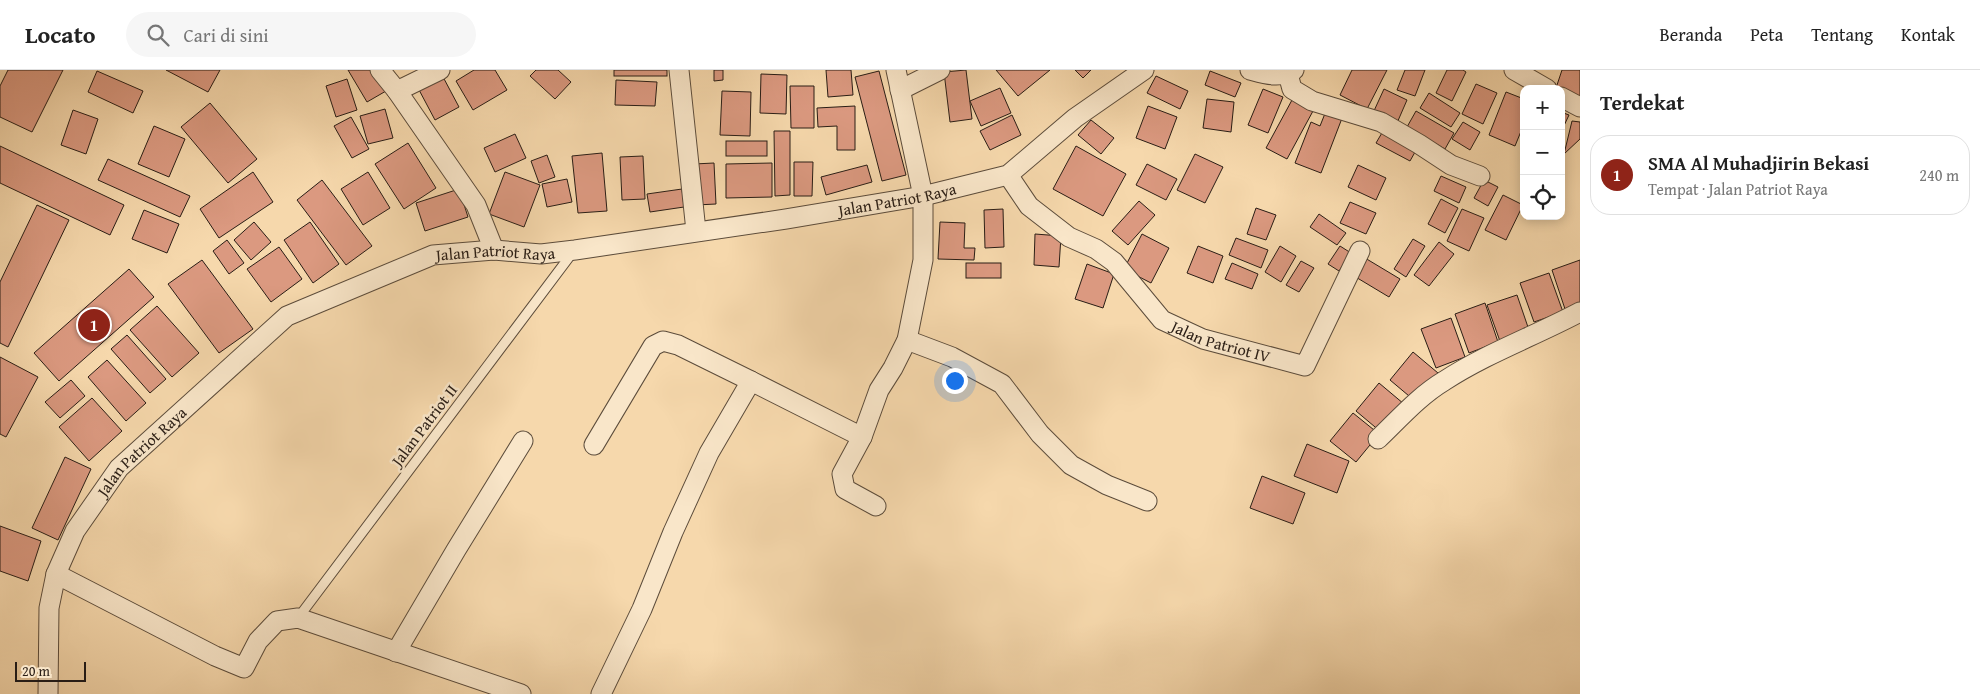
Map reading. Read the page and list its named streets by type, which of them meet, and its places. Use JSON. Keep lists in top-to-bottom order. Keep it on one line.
{"streets":{"street":["Jalan Patriot Raya","Jalan Patriot IV"],"lane":["Jalan Patriot II"]},"crossings":[["Jalan Patriot Raya","Jalan Patriot IV"],["Jalan Patriot Raya","Jalan Patriot II"]],"scale_bar":"20 m","page":{"header":"Locato","search":"Cari di sini","nav":["Beranda","Peta","Tentang","Kontak"],"heading":"Terdekat","map_buttons":["+","−"],"list":[{"mark":"1","name":"SMA Al Muhadjirin Bekasi","note":"Tempat · Jalan Patriot Raya","value":"240 m"}],"pins":"1","scale":"20 m"}}
